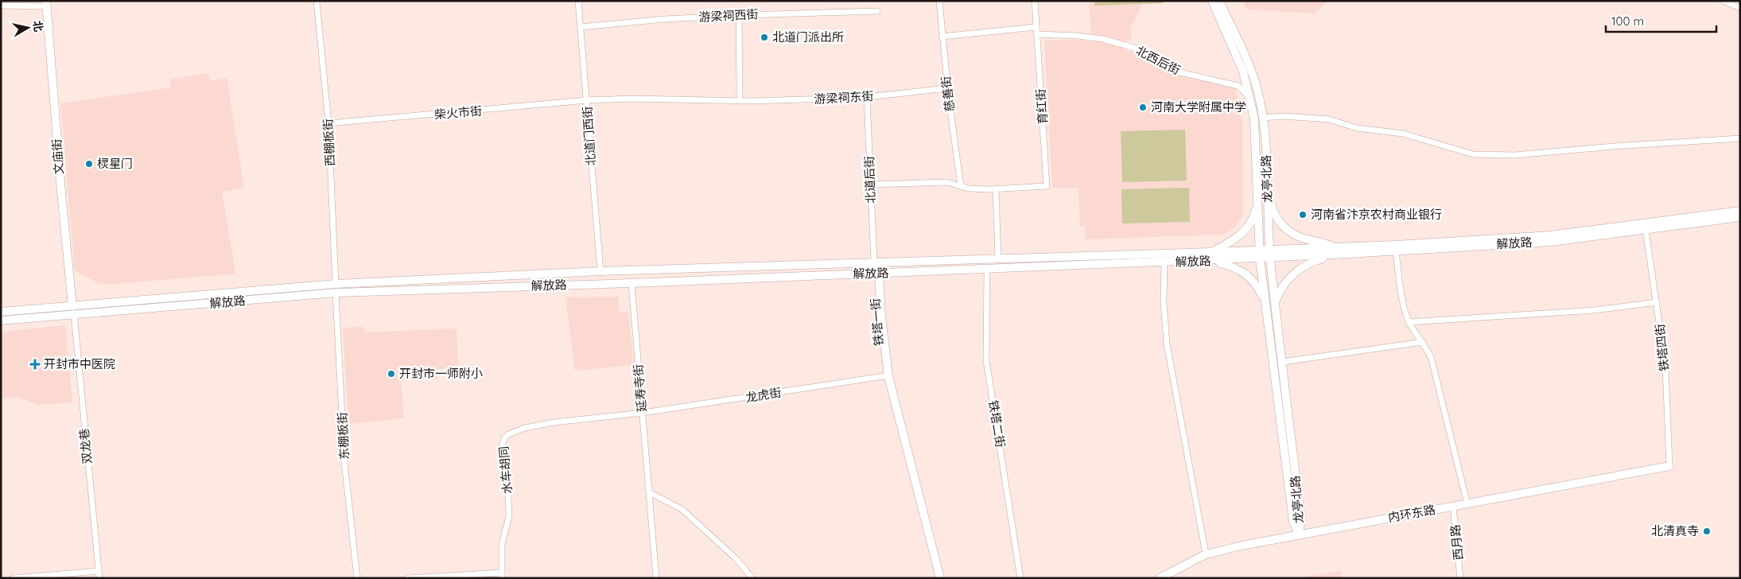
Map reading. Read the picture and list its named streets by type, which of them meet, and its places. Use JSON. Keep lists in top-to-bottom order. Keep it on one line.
{"streets":{"main road":["文庙街","龙亭北路","解放路","铁塔一街","内环东路"],"street":["游梁祠西街","北西后街","慈善街","游梁祠东街","育红街","柴火市街","北道门西街","西棚板街","北道后街","铁塔四街","延寿寺街","龙虎街","铁塔二街","东棚板街","双龙巷","水车胡同","西月路"]},"crossings":[["游梁祠西街","北道门西街"],["北西后街","育红街"],["北西后街","龙亭北路"],["慈善街","游梁祠东街"],["游梁祠东街","柴火市街"],["游梁祠东街","北道门西街"],["游梁祠东街","北道后街"],["柴火市街","北道门西街"],["柴火市街","西棚板街"],["北道门西街","解放路"],["西棚板街","解放路"],["文庙街","解放路"],["龙亭北路","解放路"],["龙亭北路","内环东路"],["北道后街","解放路"],["北道后街","铁塔一街"],["解放路","铁塔一街"],["解放路","铁塔四街"],["解放路","延寿寺街"],["解放路","铁塔二街"],["解放路","东棚板街"],["解放路","双龙巷"],["铁塔一街","龙虎街"],["铁塔四街","内环东路"],["延寿寺街","龙虎街"],["延寿寺街","水车胡同"],["龙虎街","水车胡同"],["内环东路","西月路"]],"places":{"other":["北道门派出所","河南大学附属中学","棂星门","河南省汴京农村商业银行","开封市一师附小","北清真寺"],"health":["开封市中医院"]},"scale_bar":"100 m","north":"right"}
